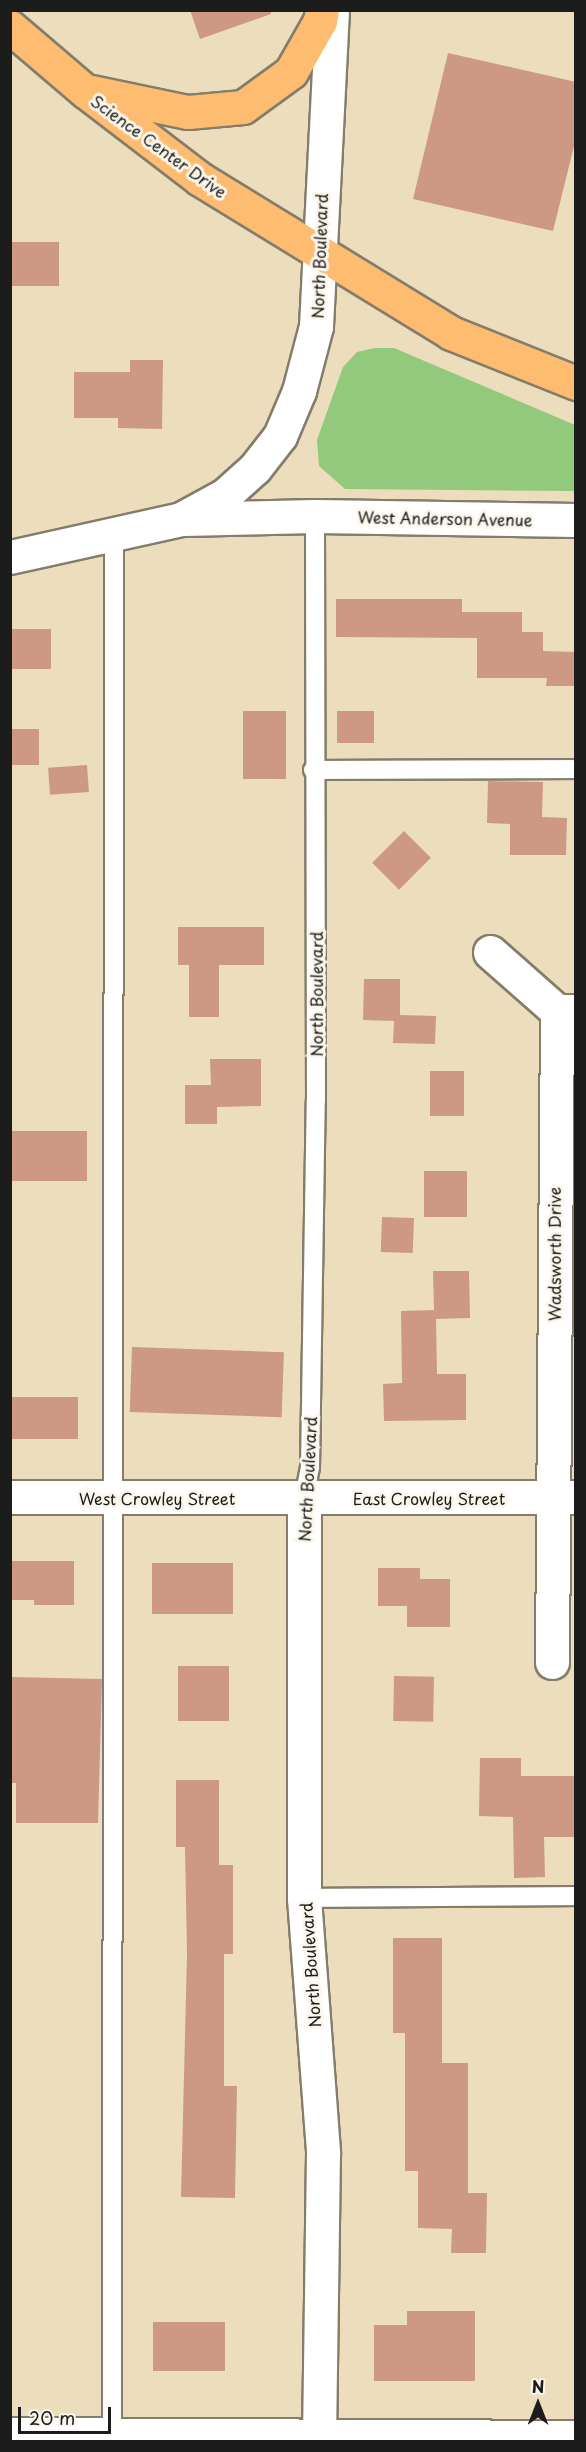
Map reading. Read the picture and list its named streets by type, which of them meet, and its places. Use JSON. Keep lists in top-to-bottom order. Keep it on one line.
{"streets":{"main road":["Science Center Drive"],"street":["North Boulevard","West Anderson Avenue","Wadsworth Drive","West Crowley Street","East Crowley Street"]},"crossings":[["Science Center Drive","North Boulevard"],["North Boulevard","West Anderson Avenue"],["North Boulevard","West Crowley Street"],["North Boulevard","East Crowley Street"],["Wadsworth Drive","East Crowley Street"],["West Crowley Street","East Crowley Street"]],"scale_bar":"20 m","north":"top"}
